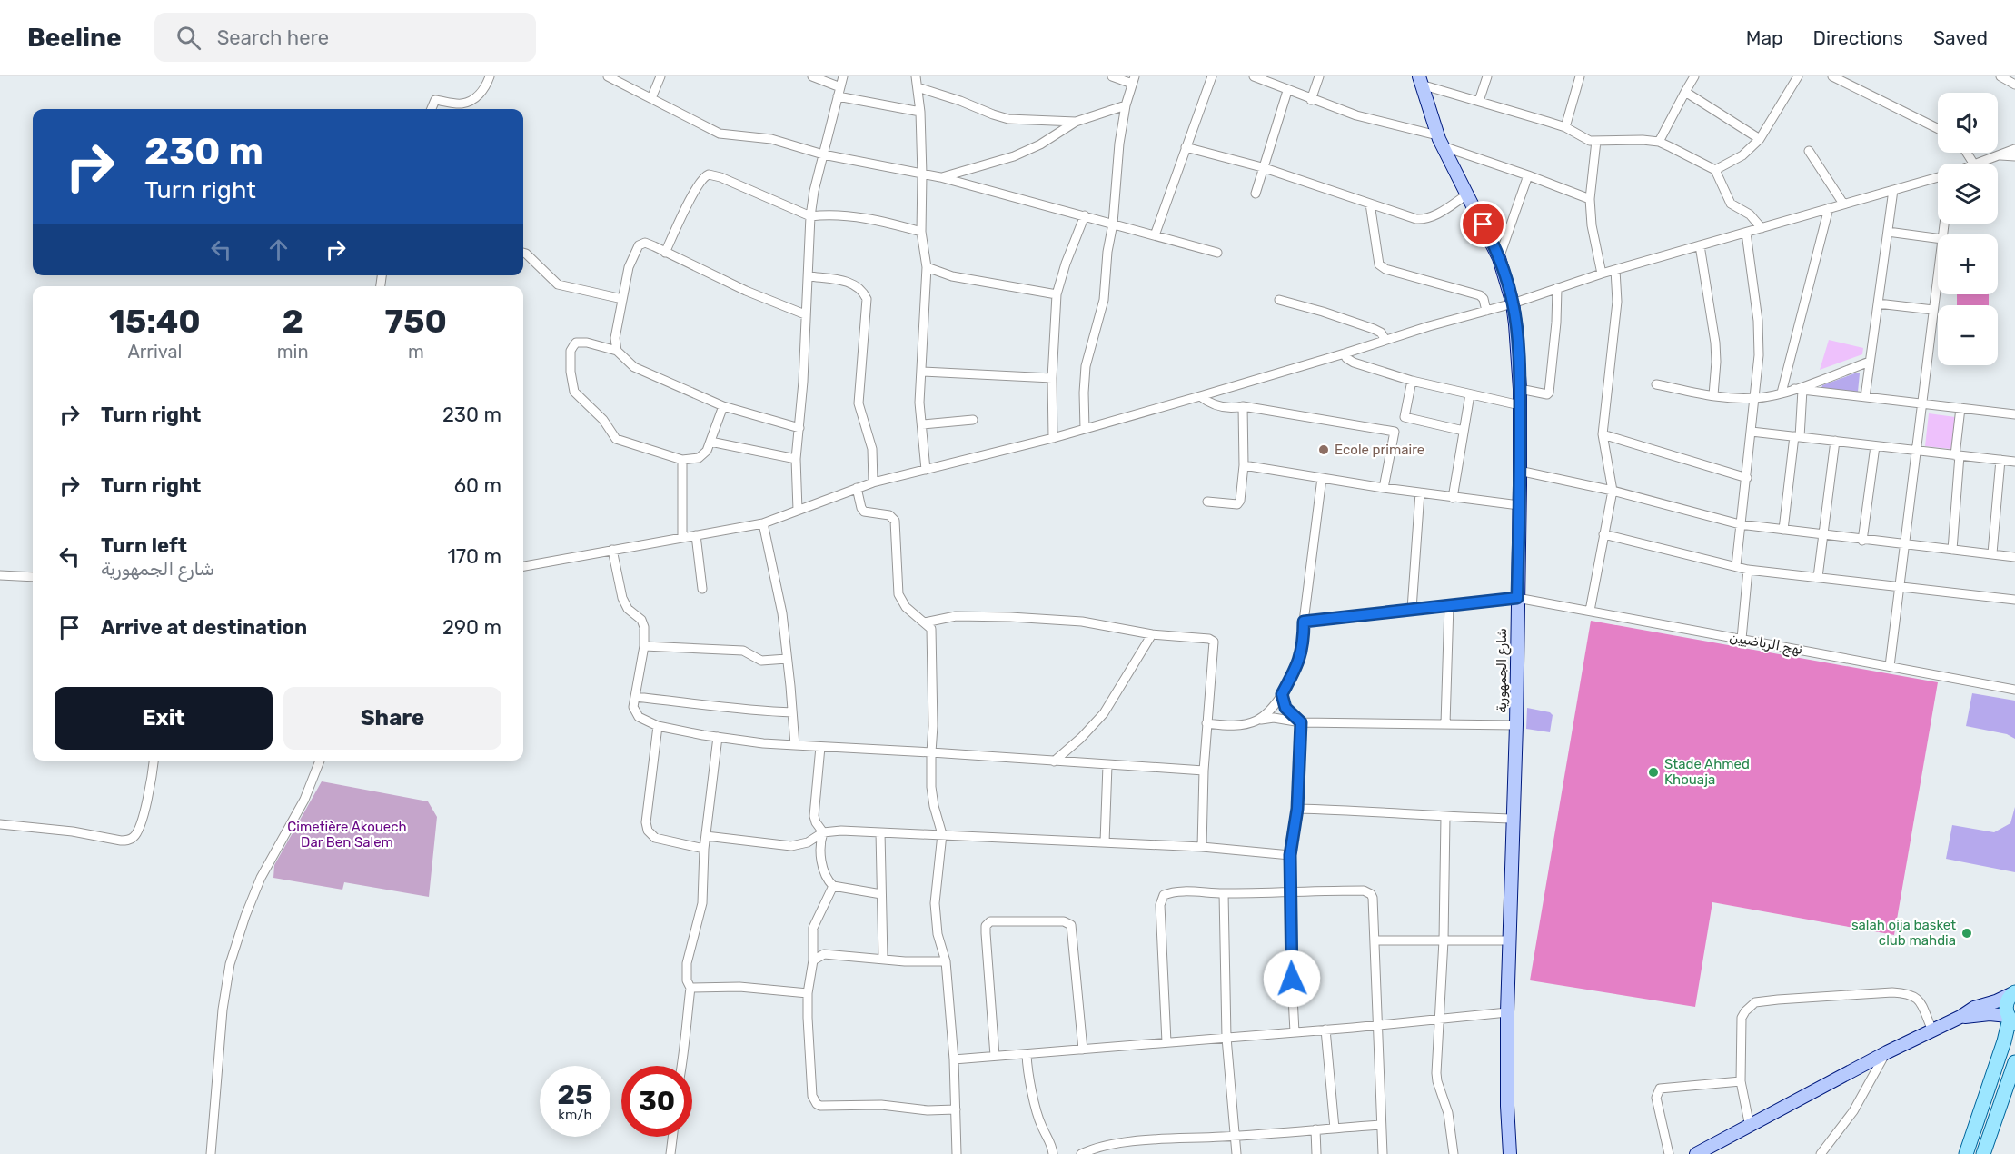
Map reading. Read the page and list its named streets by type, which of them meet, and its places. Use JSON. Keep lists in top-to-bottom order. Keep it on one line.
{"streets":{"main road":["شارع الجمهورية"],"street":["نهج الرياضيين"]},"crossings":[["نهج الرياضيين","شارع الجمهورية"]],"parks":["Cimetière Akouech Dar Ben Salem"],"places":["Ecole primaire","Stade Ahmed Khouaja","salah oija basket club mahdia"],"page":{"header":"Beeline","search":"Search here","nav":["Map","Directions","Saved"],"map_buttons":["+","−"],"turn":["230 m","Turn right"],"eta":["15:40","Arrival","2","min","750","m"],"list":[{"name":"Turn right","value":"230 m"},{"name":"Turn right","value":"60 m"},{"name":"Turn left","note":"شارع الجمهورية","value":"170 m"},{"name":"Arrive at destination","value":"290 m"}],"buttons":["Exit","Share"],"speed":"25 km/h","limit":"30"}}
